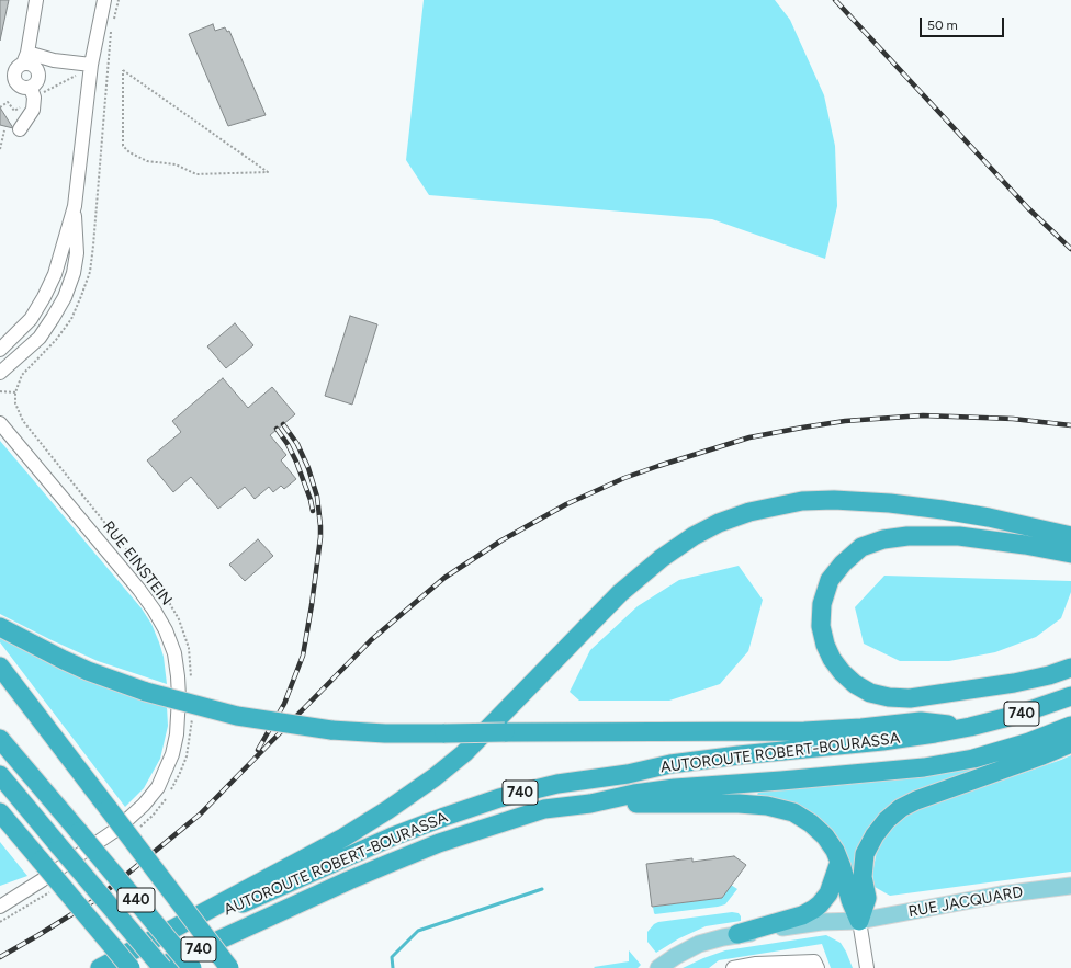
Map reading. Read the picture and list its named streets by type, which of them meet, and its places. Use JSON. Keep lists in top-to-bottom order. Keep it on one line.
{"streets":{"highway":["740","AUTOROUTE ROBERT-BOURASSA","440"],"main road":["RUE JACQUARD"],"street":["RUE EINSTEIN"]},"scale_bar":"50 m"}
